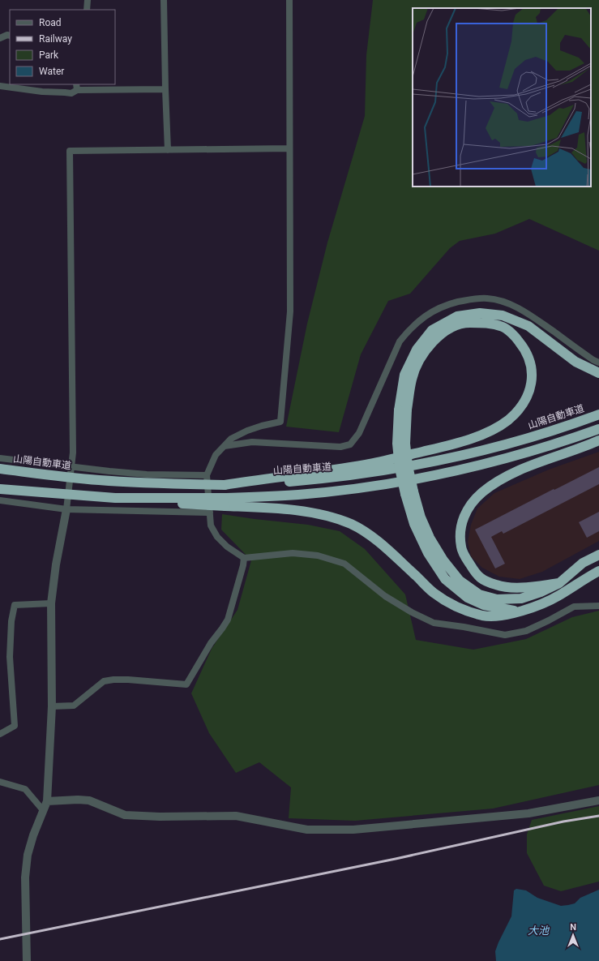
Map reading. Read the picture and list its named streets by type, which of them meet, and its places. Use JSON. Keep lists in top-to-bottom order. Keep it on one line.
{"streets":{"highway":["山陽自動車道"]},"water":["大池"],"legend":["Road","Railway","Park","Water"],"north":"top"}
